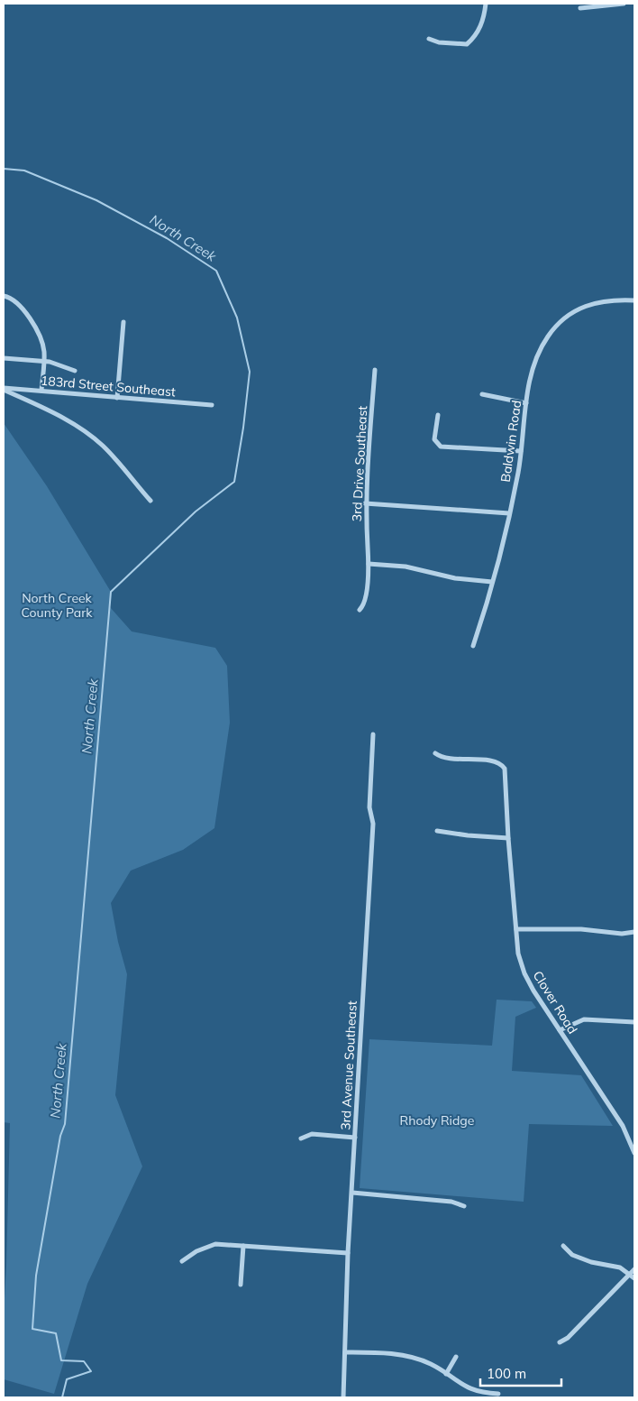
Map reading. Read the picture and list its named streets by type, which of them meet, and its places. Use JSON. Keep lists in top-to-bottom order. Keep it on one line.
{"streets":{"street":["183rd Street Southeast","Baldwin Road","3rd Drive Southeast","Clover Road","3rd Avenue Southeast"]},"water":["North Creek"],"parks":["North Creek County Park","Rhody Ridge"],"scale_bar":"100 m"}
